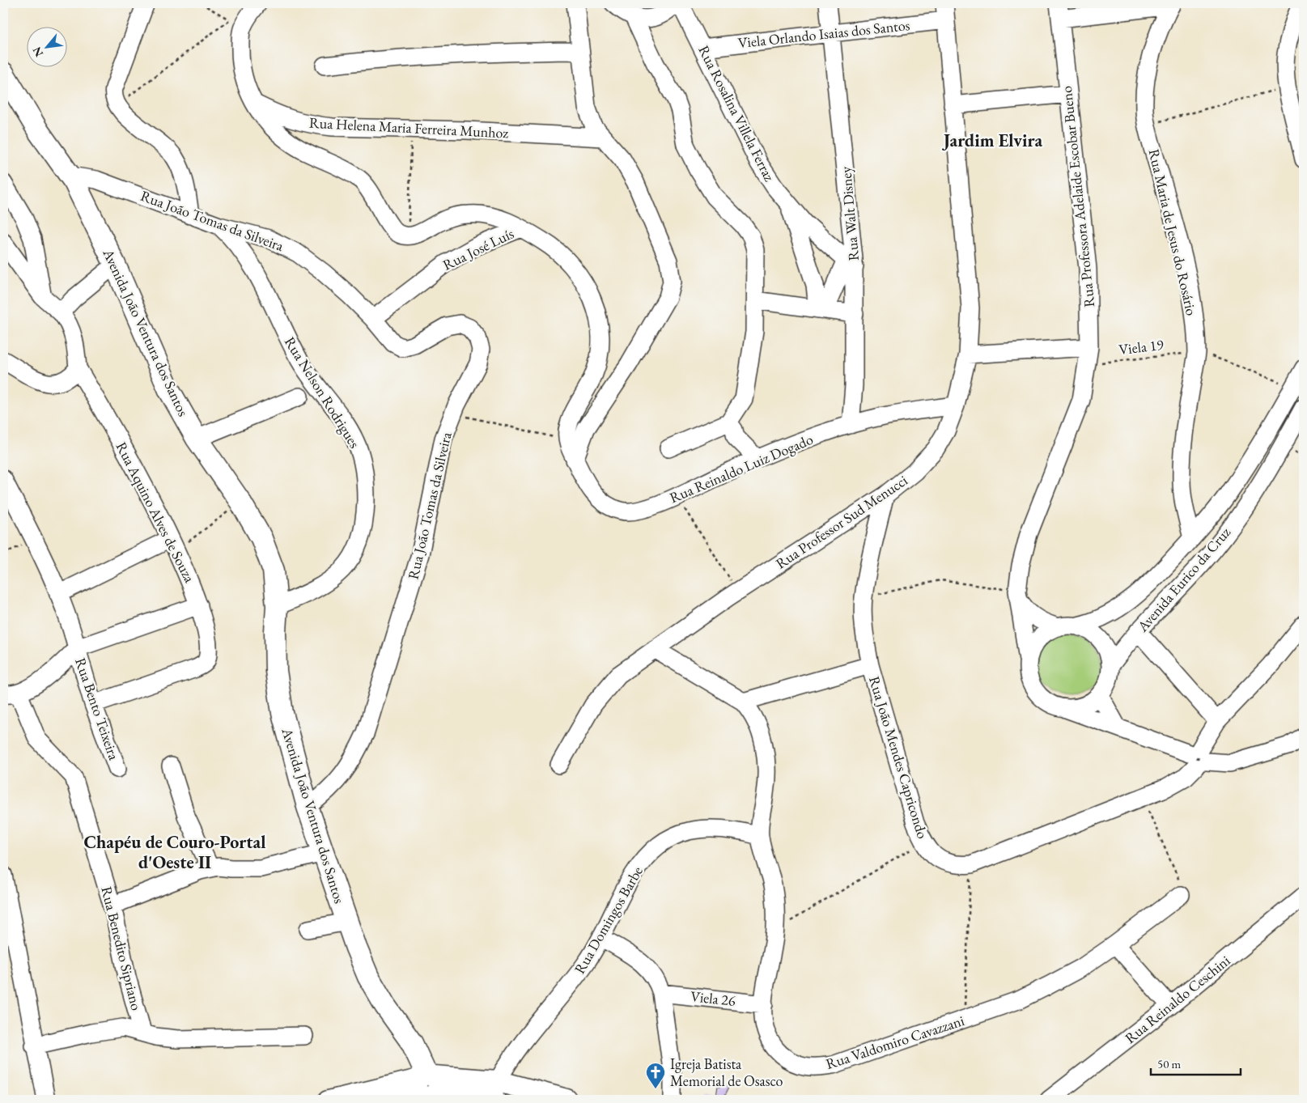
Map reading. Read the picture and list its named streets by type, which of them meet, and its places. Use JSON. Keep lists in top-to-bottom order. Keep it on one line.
{"streets":{"main road":["Avenida João Ventura dos Santos"],"street":["Viela Orlando Isaias dos Santos","Rua Rosalina Villela Ferraz","Rua Helena Maria Ferreira Munhoz","Rua Professora Adelaide Escobar Bueno","Rua Walt Disney","Rua João Tomas da Silveira","Rua Maria de Jesus do Rosário","Rua José Luís","Rua Nelson Rodrigues","Rua Reinaldo Luiz Dogado","Rua Aquino Alves de Souza","Rua Professor Sud Menucci","Avenida Eurico da Cruz","Rua Bento Teixeira","Rua João Mendes Capricondo","Rua Domingos Barbe","Rua Benedito Sipriano","Viela 26","Rua Reinaldo Ceschini","Rua Valdomiro Cavazzani"],"path":["Viela 19"]},"crossings":[["Viela Orlando Isaias dos Santos","Rua Rosalina Villela Ferraz"],["Viela Orlando Isaias dos Santos","Rua Walt Disney"],["Viela Orlando Isaias dos Santos","Rua Professor Sud Menucci"],["Rua Rosalina Villela Ferraz","Rua Walt Disney"],["Rua Professora Adelaide Escobar Bueno","Viela 19"],["Rua Professora Adelaide Escobar Bueno","Avenida Eurico da Cruz"],["Rua Walt Disney","Rua Reinaldo Luiz Dogado"],["Rua João Tomas da Silveira","Rua José Luís"],["Rua João Tomas da Silveira","Avenida João Ventura dos Santos"],["Rua João Tomas da Silveira","Rua Nelson Rodrigues"],["Rua Maria de Jesus do Rosário","Viela 19"],["Rua Maria de Jesus do Rosário","Avenida Eurico da Cruz"],["Avenida João Ventura dos Santos","Rua Nelson Rodrigues"],["Viela 19","Avenida Eurico da Cruz"],["Rua Reinaldo Luiz Dogado","Rua Professor Sud Menucci"],["Rua Aquino Alves de Souza","Rua Bento Teixeira"],["Rua Professor Sud Menucci","Rua João Mendes Capricondo"],["Rua Professor Sud Menucci","Rua Valdomiro Cavazzani"],["Rua Domingos Barbe","Rua Valdomiro Cavazzani"],["Viela 26","Rua Valdomiro Cavazzani"]],"districts":["Jardim Elvira","Chapéu de Couro-Portal d'Oeste II"],"places":{"church":["Igreja Batista Memorial de Osasco"]},"scale_bar":"50 m","north":"bottom left"}
